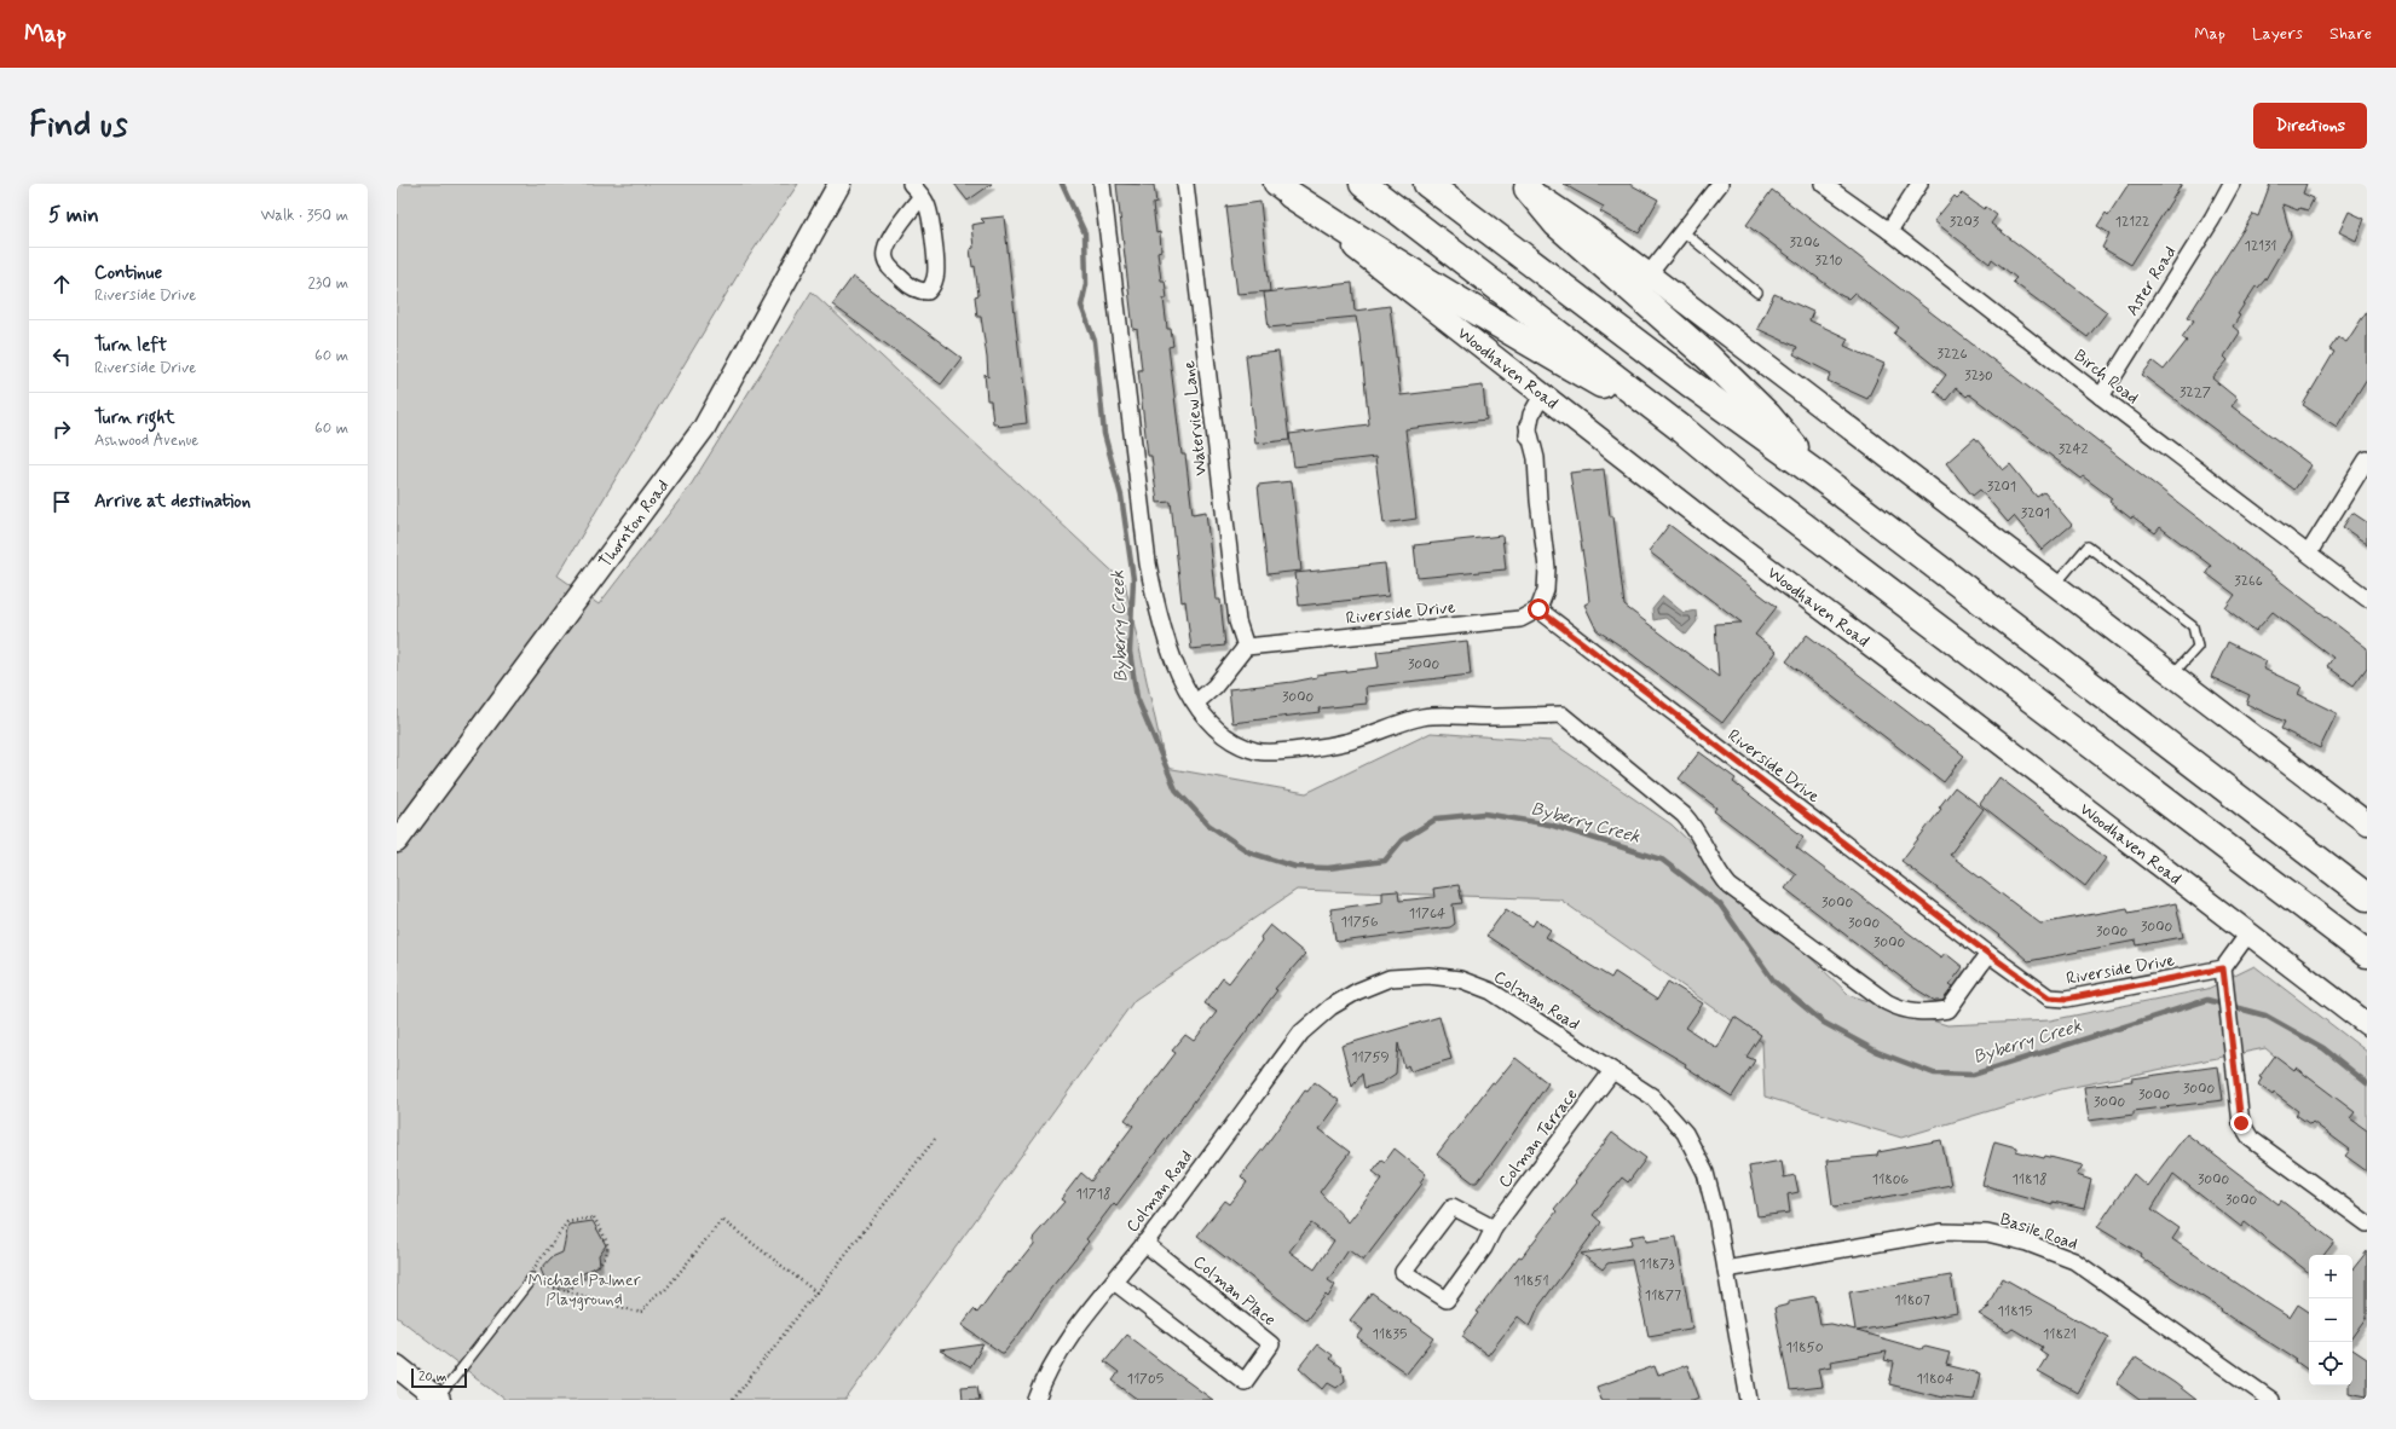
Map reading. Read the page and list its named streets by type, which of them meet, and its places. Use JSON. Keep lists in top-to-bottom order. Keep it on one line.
{"streets":{"main road":["Woodhaven Road","Thornton Road"],"street":["Aster Road","Birch Road","Waterview Lane","Riverside Drive","Colman Road","Colman Terrace","Basile Road","Colman Place"]},"crossings":[["Aster Road","Birch Road"],["Waterview Lane","Riverside Drive"],["Colman Road","Colman Terrace"],["Colman Road","Basile Road"],["Colman Road","Colman Place"]],"water":["Byberry Creek"],"parks":["Michael Palmer Playground"],"house_numbers":["3203","12122","3206","12131","3210","3226","3230","3227","3242","3201","3201","3266","3000","3000","3000","11764","11756","3000","3000","3000","3000","11759","3000","3000","3000","11806","11818","3000","11718","3000","11873","11851","11877","11807","11815","11835","11821","11850","11705","11804"],"scale_bar":"20 m","page":{"header":"Map","nav":["Map","Layers","Share"],"buttons":"Directions","title":"Find us","heading":["5 min","Walk · 350 m"],"list":[["Continue","Riverside Drive","230 m"],["Turn left","Riverside Drive","60 m"],["Turn right","Ashwood Avenue","60 m"],"Arrive at destination"],"map_buttons":["+","−"],"scale":"20 m"}}
